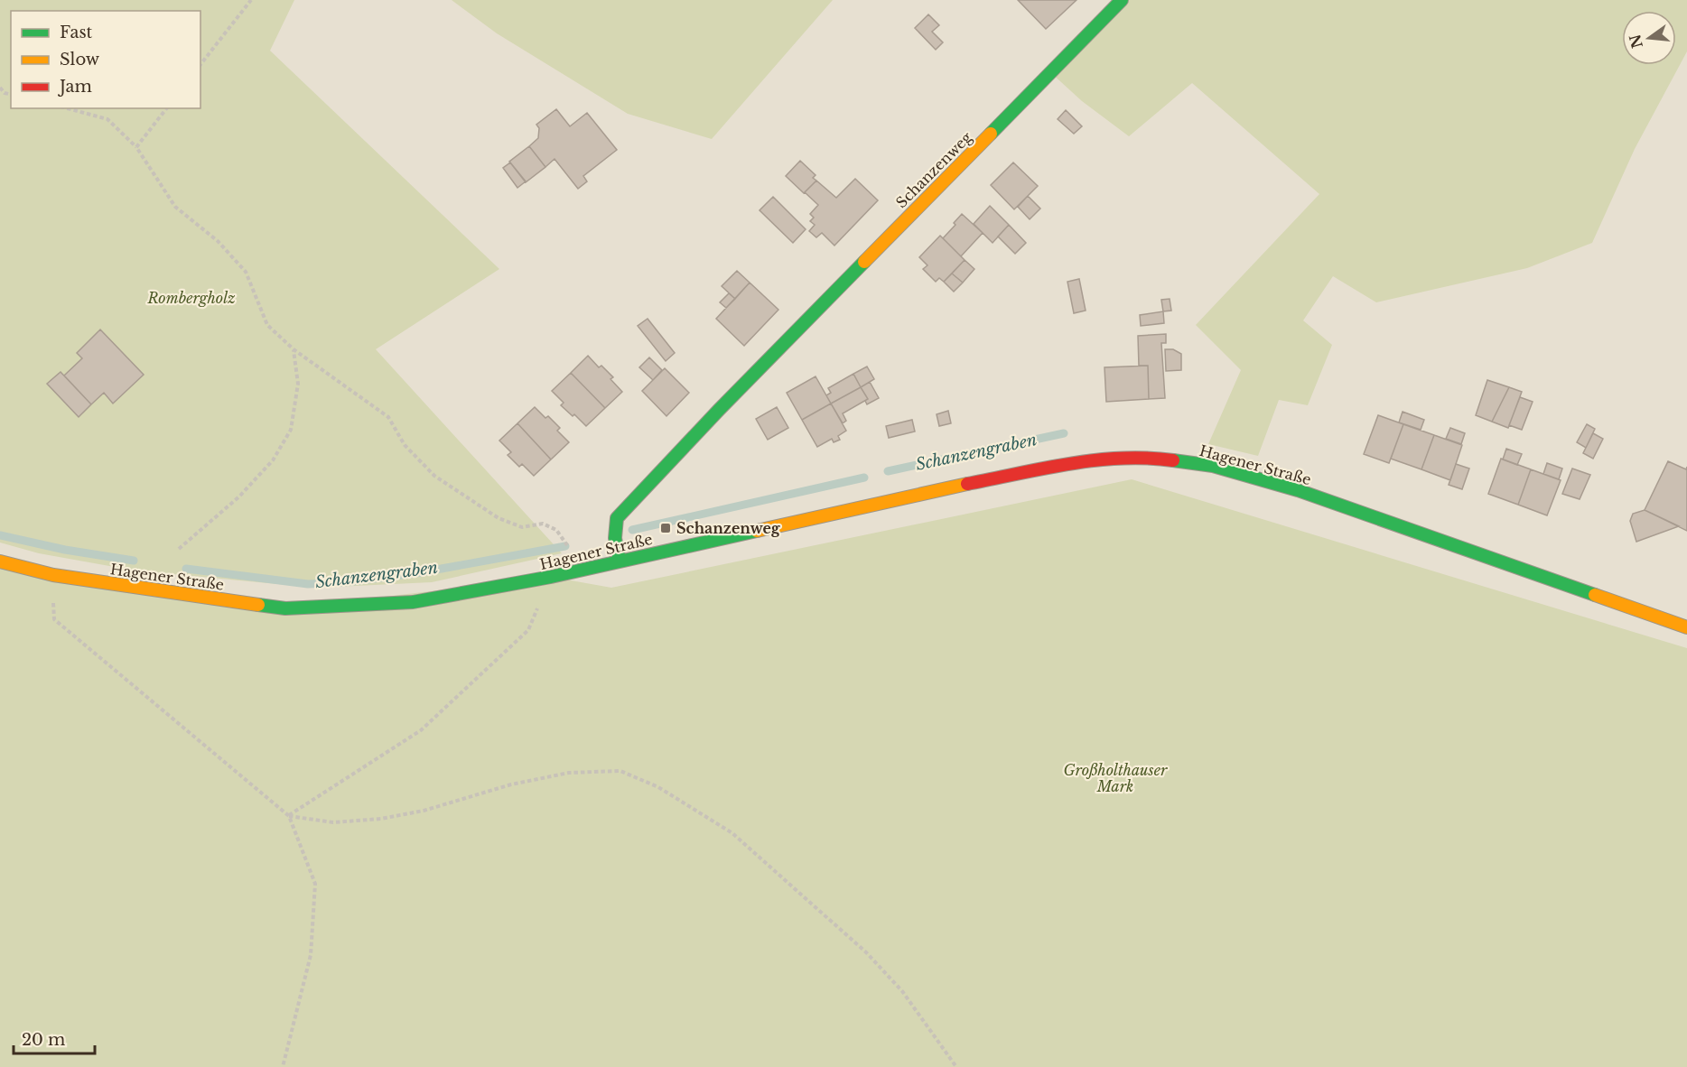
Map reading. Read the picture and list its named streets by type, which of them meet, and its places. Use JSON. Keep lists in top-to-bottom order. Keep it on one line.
{"streets":{"main road":["Schanzenweg","Hagener Straße"]},"crossings":[["Schanzenweg","Hagener Straße"]],"water":["Schanzengraben"],"parks":["Rombergholz","Großholthauser Mark"],"places":{"transit":["Schanzenweg"]},"legend":["Fast","Slow","Jam"],"scale_bar":"20 m","north":"left"}
